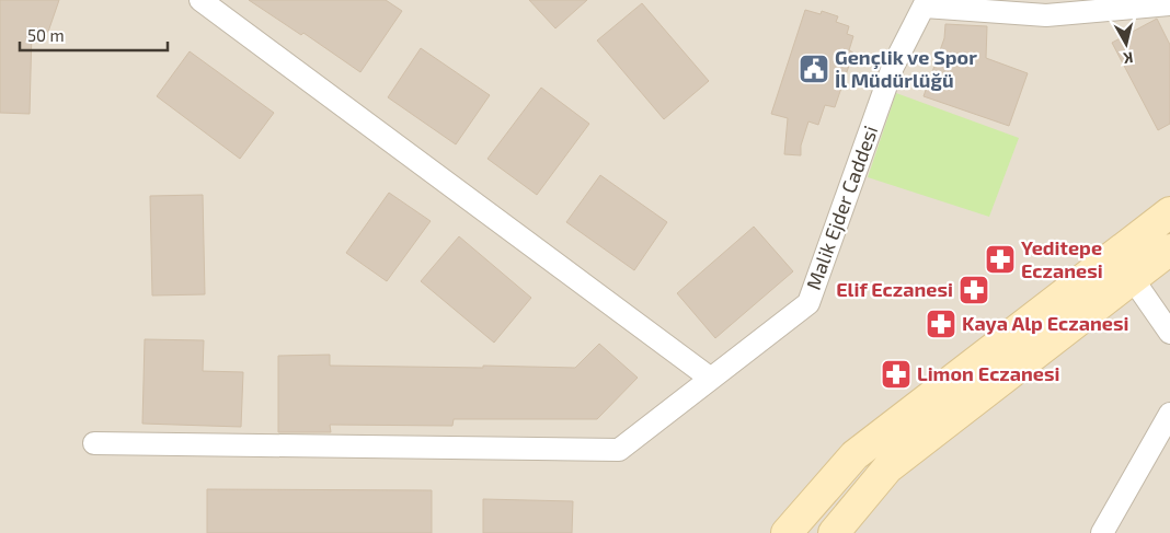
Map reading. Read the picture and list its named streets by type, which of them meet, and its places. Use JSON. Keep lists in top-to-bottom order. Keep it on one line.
{"streets":{"street":["Malik Ejder Caddesi"]},"places":{"public building":["Gençlik ve Spor İl Müdürlüğü"],"pharmacy":["Yeditepe Eczanesi","Elif Eczanesi","Kaya Alp Eczanesi","Limon Eczanesi"]},"scale_bar":"50 m","north":"bottom"}
